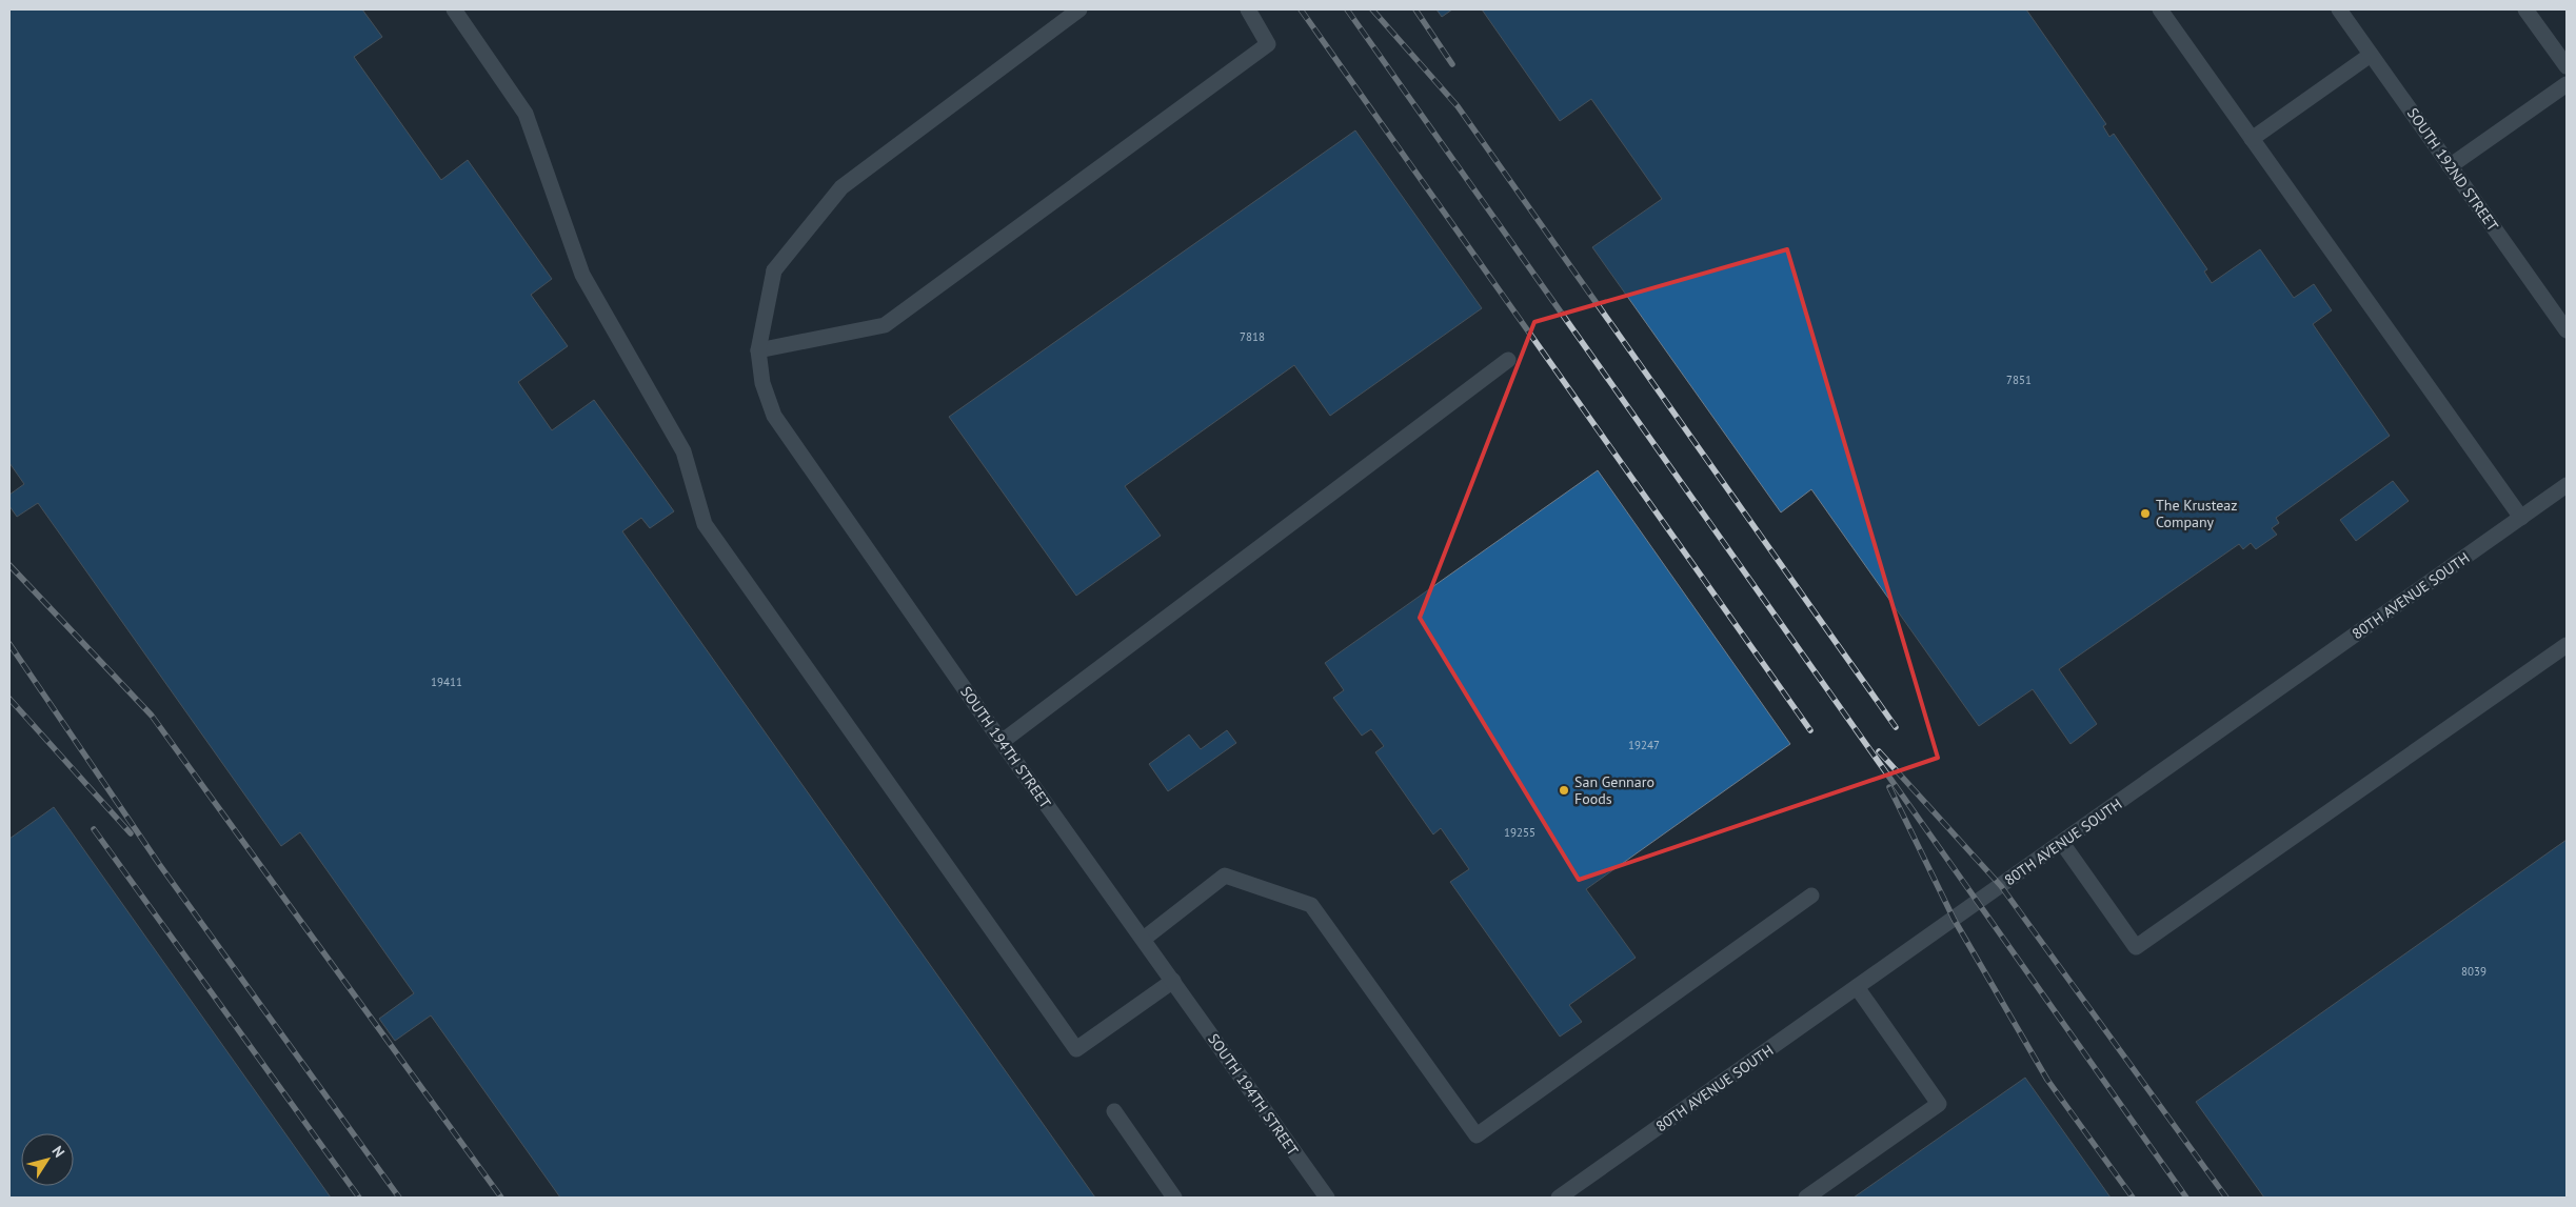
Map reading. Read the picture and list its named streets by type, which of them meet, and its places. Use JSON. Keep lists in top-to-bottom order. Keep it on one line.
{"streets":{"street":["SOUTH 192ND STREET","80TH AVENUE SOUTH","SOUTH 194TH STREET"]},"places":["The Krusteaz Company","San Gennaro Foods"],"house_numbers":["7818","7851","19411","19247","19255","8039"],"north":"top right"}
